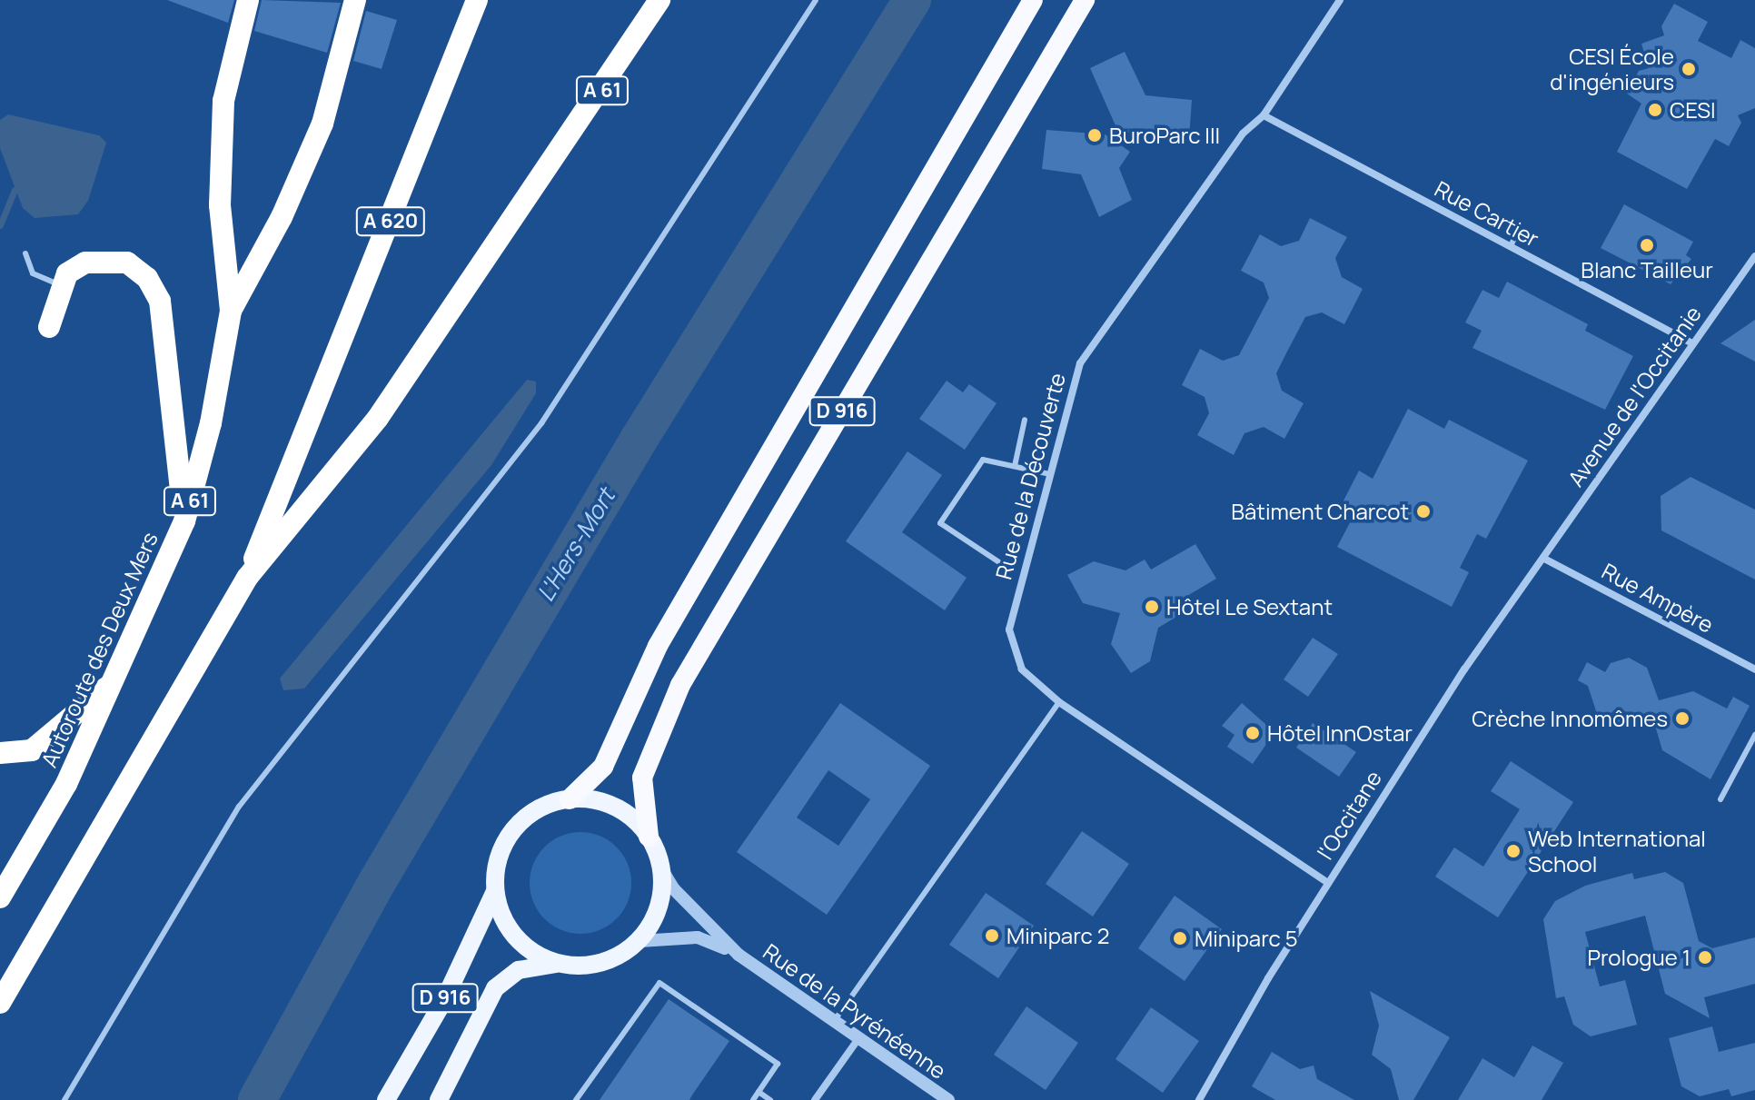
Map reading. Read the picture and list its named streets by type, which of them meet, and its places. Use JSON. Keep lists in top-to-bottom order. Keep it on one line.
{"streets":{"highway":["A 61","A 620","D 916","Autoroute des Deux Mers"],"street":["Rue Cartier","Avenue de l'Occitanie","Rue de la Découverte","Rue Ampère","l'Occitane","Rue de la Pyrénéenne"]},"crossings":[["A 61","A 620"],["Rue Cartier","Avenue de l'Occitanie"],["Rue Cartier","Rue de la Découverte"],["Avenue de l'Occitanie","Rue Ampère"],["Avenue de l'Occitanie","l'Occitane"],["D 916","Rue de la Pyrénéenne"],["Rue de la Découverte","l'Occitane"],["Rue Ampère","l'Occitane"]],"water":["L'Hers-Mort"],"places":["CESI École d'ingénieurs","CESI","BuroParc III","Blanc Tailleur","Bâtiment Charcot","Hôtel Le Sextant","Crèche Innomômes","Hôtel InnOstar","Web International School","Miniparc 2","Miniparc 5","Prologue 1"]}
